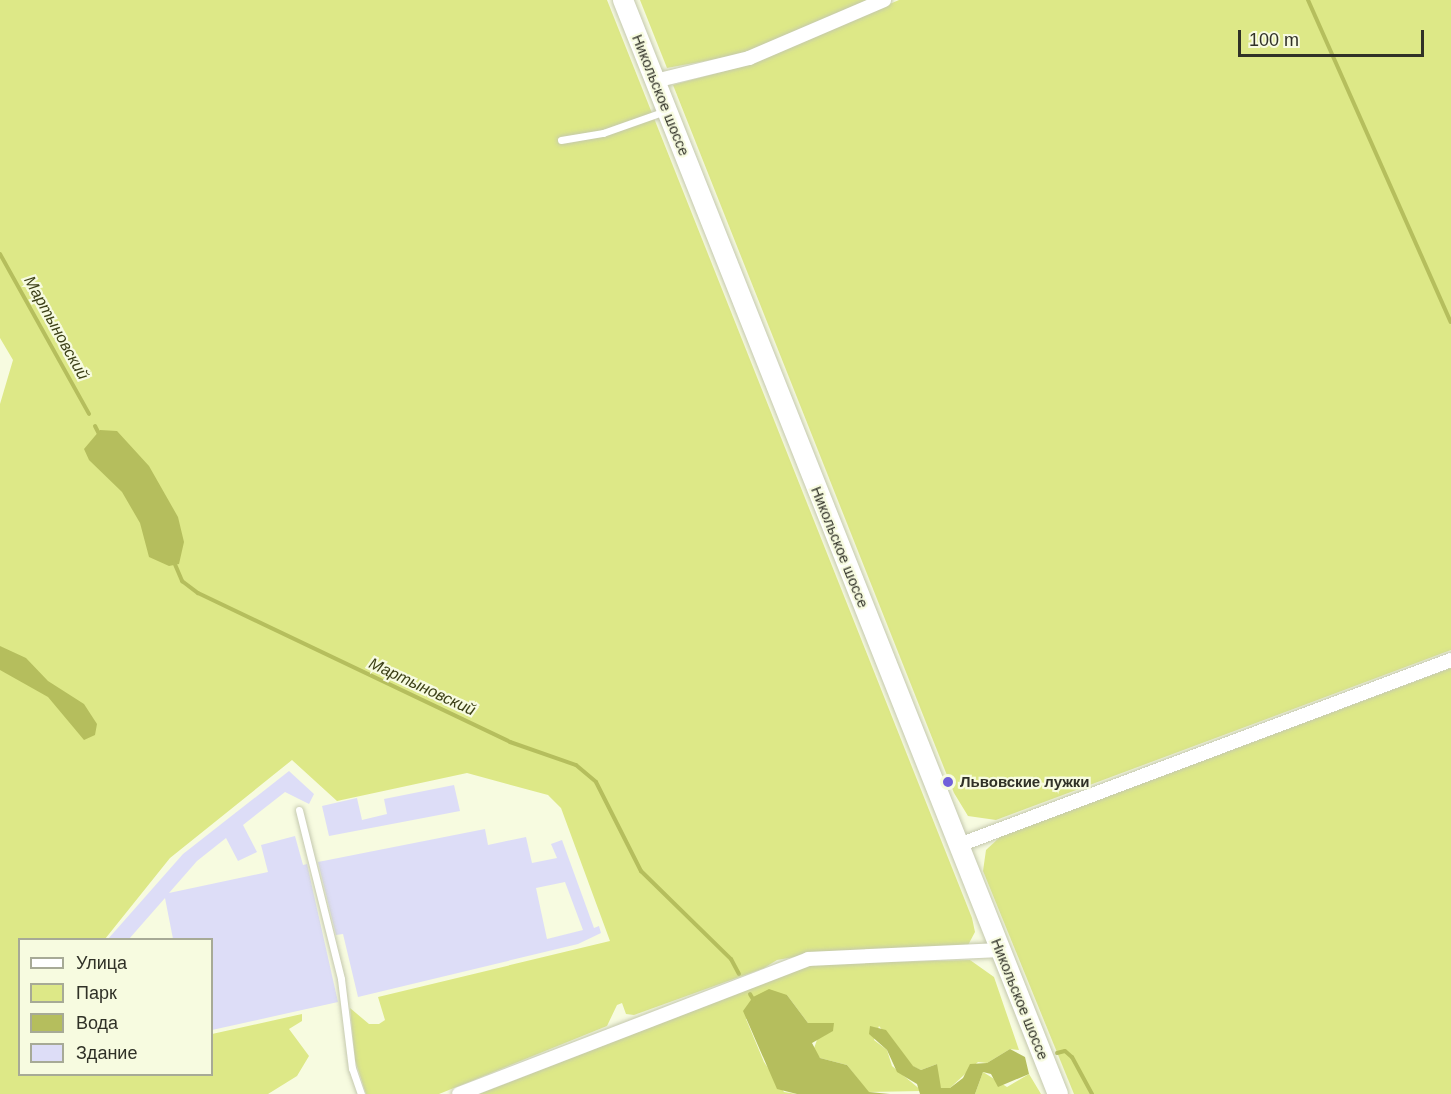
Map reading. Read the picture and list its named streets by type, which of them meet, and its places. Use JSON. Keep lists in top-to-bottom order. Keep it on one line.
{"streets":{"main road":["Никольское шоссе"]},"water":["Мартыновский"],"places":["Львовские лужки"],"legend":["Улица","Парк","Вода","Здание"],"scale_bar":"100 m"}
